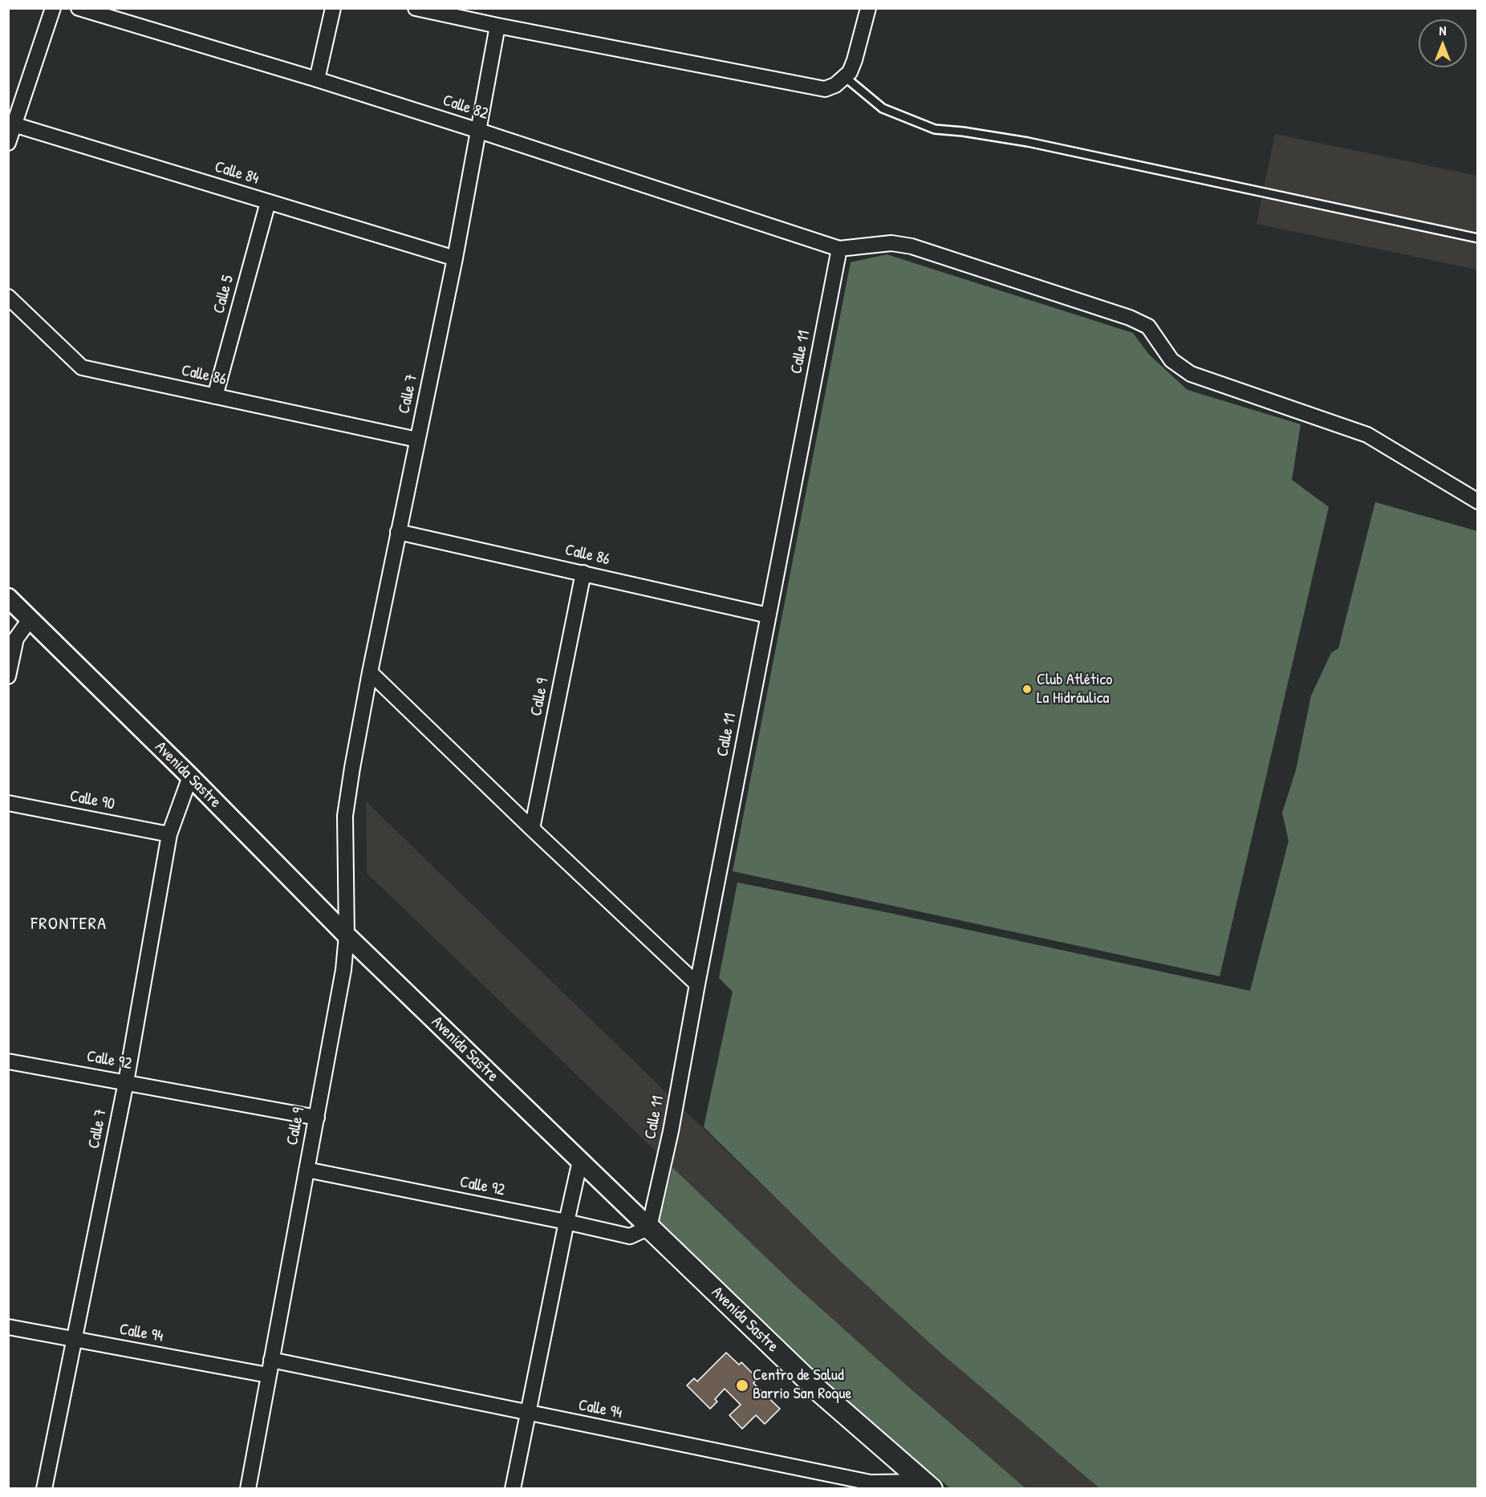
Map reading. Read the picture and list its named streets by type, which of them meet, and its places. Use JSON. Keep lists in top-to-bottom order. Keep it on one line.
{"streets":{"main road":["Avenida Sastre"],"street":["Calle 82","Calle 84","Calle 5","Calle 11","Calle 86","Calle 7","Calle 9","Calle 90","Calle 92","Calle 94"]},"crossings":[["Calle 82","Calle 11"],["Calle 82","Calle 7"],["Calle 84","Calle 5"],["Calle 84","Calle 7"],["Calle 5","Calle 86"],["Calle 11","Calle 86"],["Calle 11","Avenida Sastre"],["Calle 11","Calle 92"],["Calle 86","Calle 7"],["Calle 86","Calle 9"],["Calle 7","Calle 9"],["Calle 7","Avenida Sastre"],["Calle 7","Calle 90"],["Calle 7","Calle 92"],["Calle 7","Calle 94"],["Calle 9","Avenida Sastre"],["Calle 9","Calle 92"],["Calle 9","Calle 94"],["Avenida Sastre","Calle 92"],["Avenida Sastre","Calle 94"]],"districts":["FRONTERA"],"places":["Club Atlético La Hidráulica","Centro de Salud Barrio San Roque"],"north":"top"}
